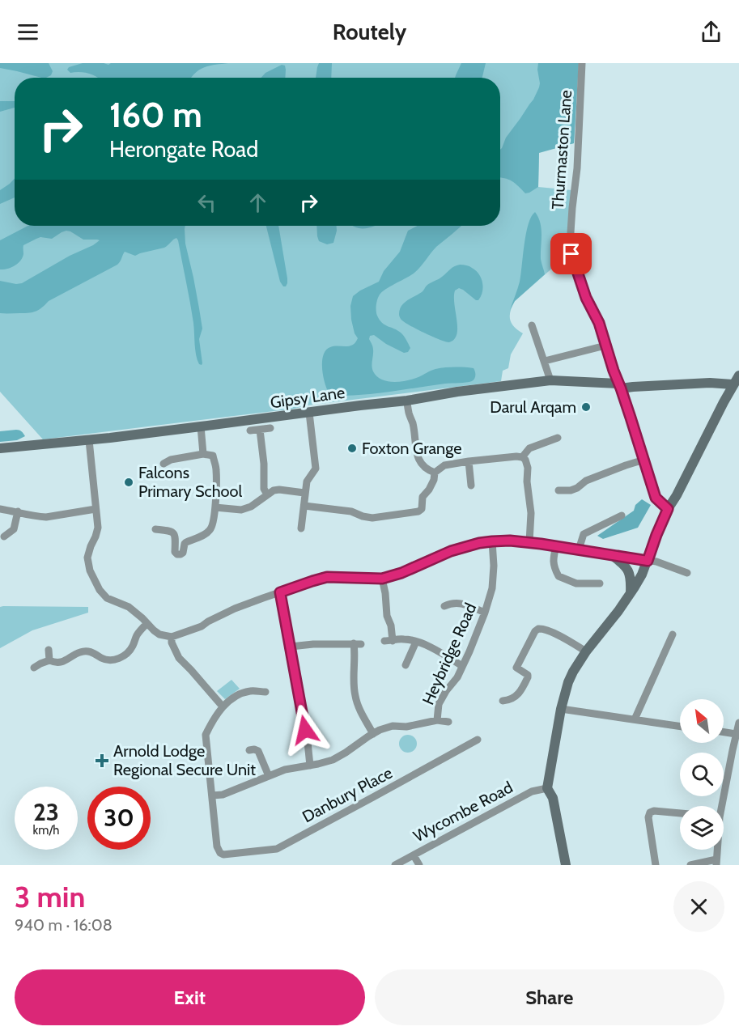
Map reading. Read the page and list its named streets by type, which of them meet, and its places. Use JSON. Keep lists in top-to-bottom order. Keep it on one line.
{"streets":{"street":["Thurmaston Lane","Gipsy Lane","Heybridge Road","Danbury Place","Wycombe Road"]},"crossings":[["Thurmaston Lane","Gipsy Lane"],["Heybridge Road","Danbury Place"]],"places":{"other":["Darul Arqam","Foxton Grange","Falcons Primary School"],"health":["Arnold Lodge Regional Secure Unit"]},"north":"top left","page":{"header":"Routely","turn":["160 m","Herongate Road"],"speed":"23 km/h","limit":"30","heading":["3 min","940 m · 16:08"],"buttons":["Exit","Share"]}}
